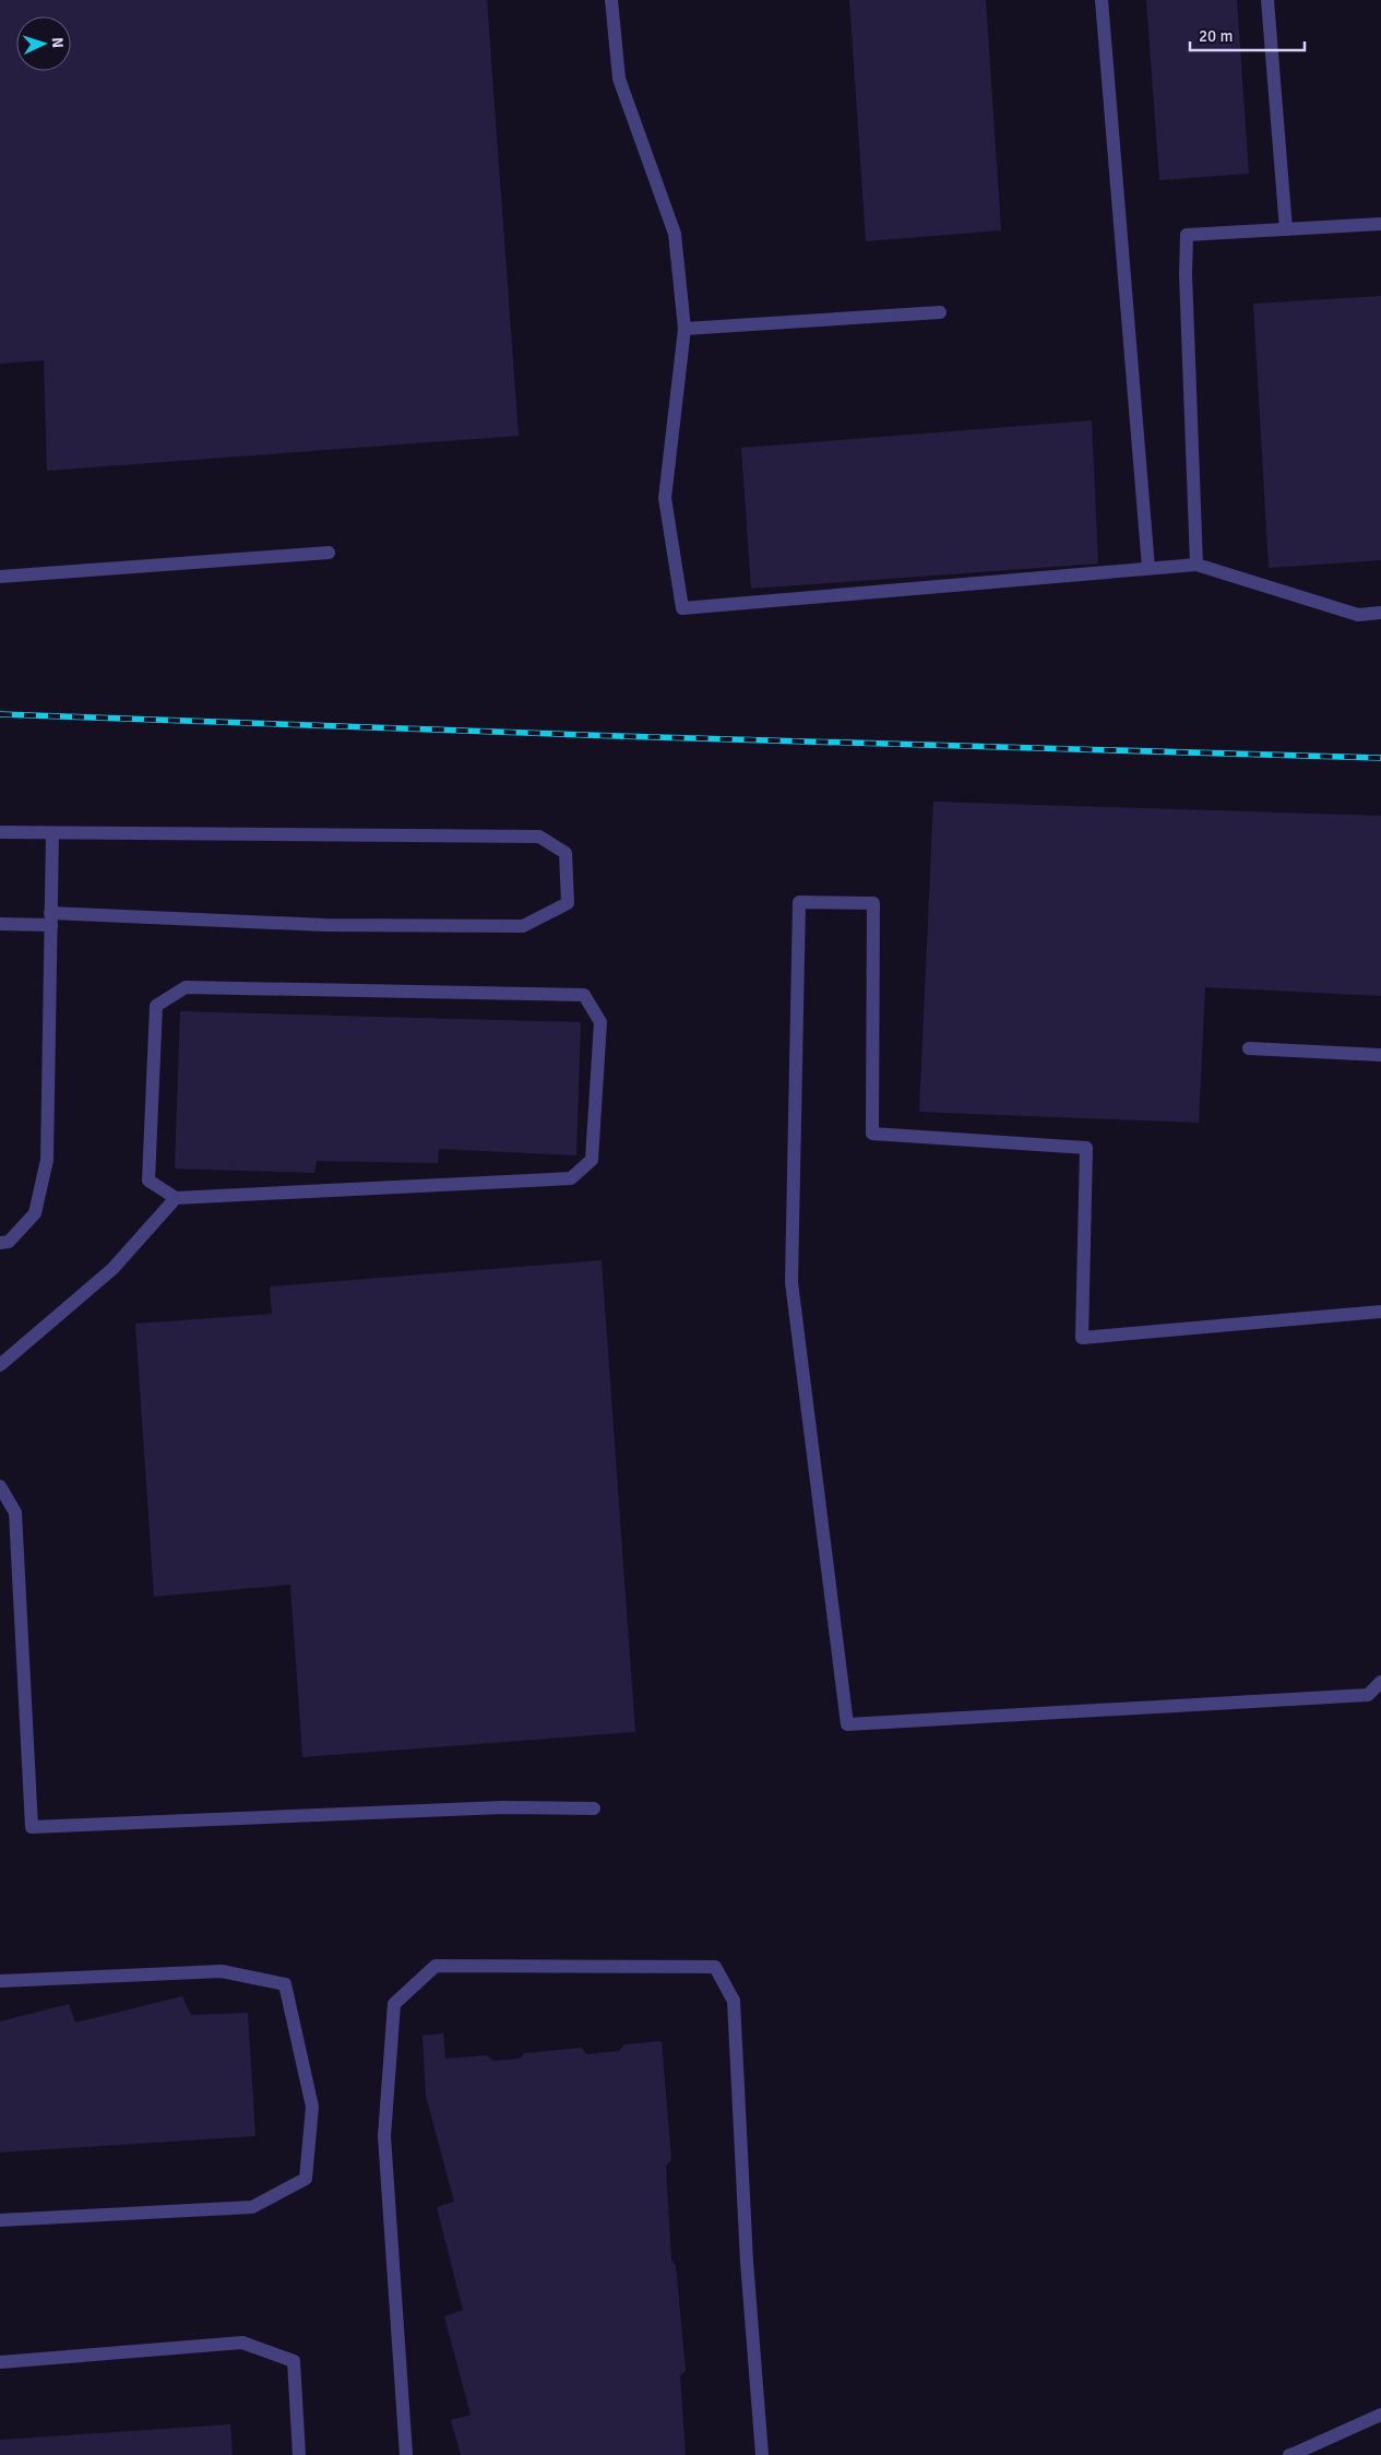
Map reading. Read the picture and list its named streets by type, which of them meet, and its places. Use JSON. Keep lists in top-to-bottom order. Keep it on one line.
{"scale_bar":"20 m","north":"right"}
